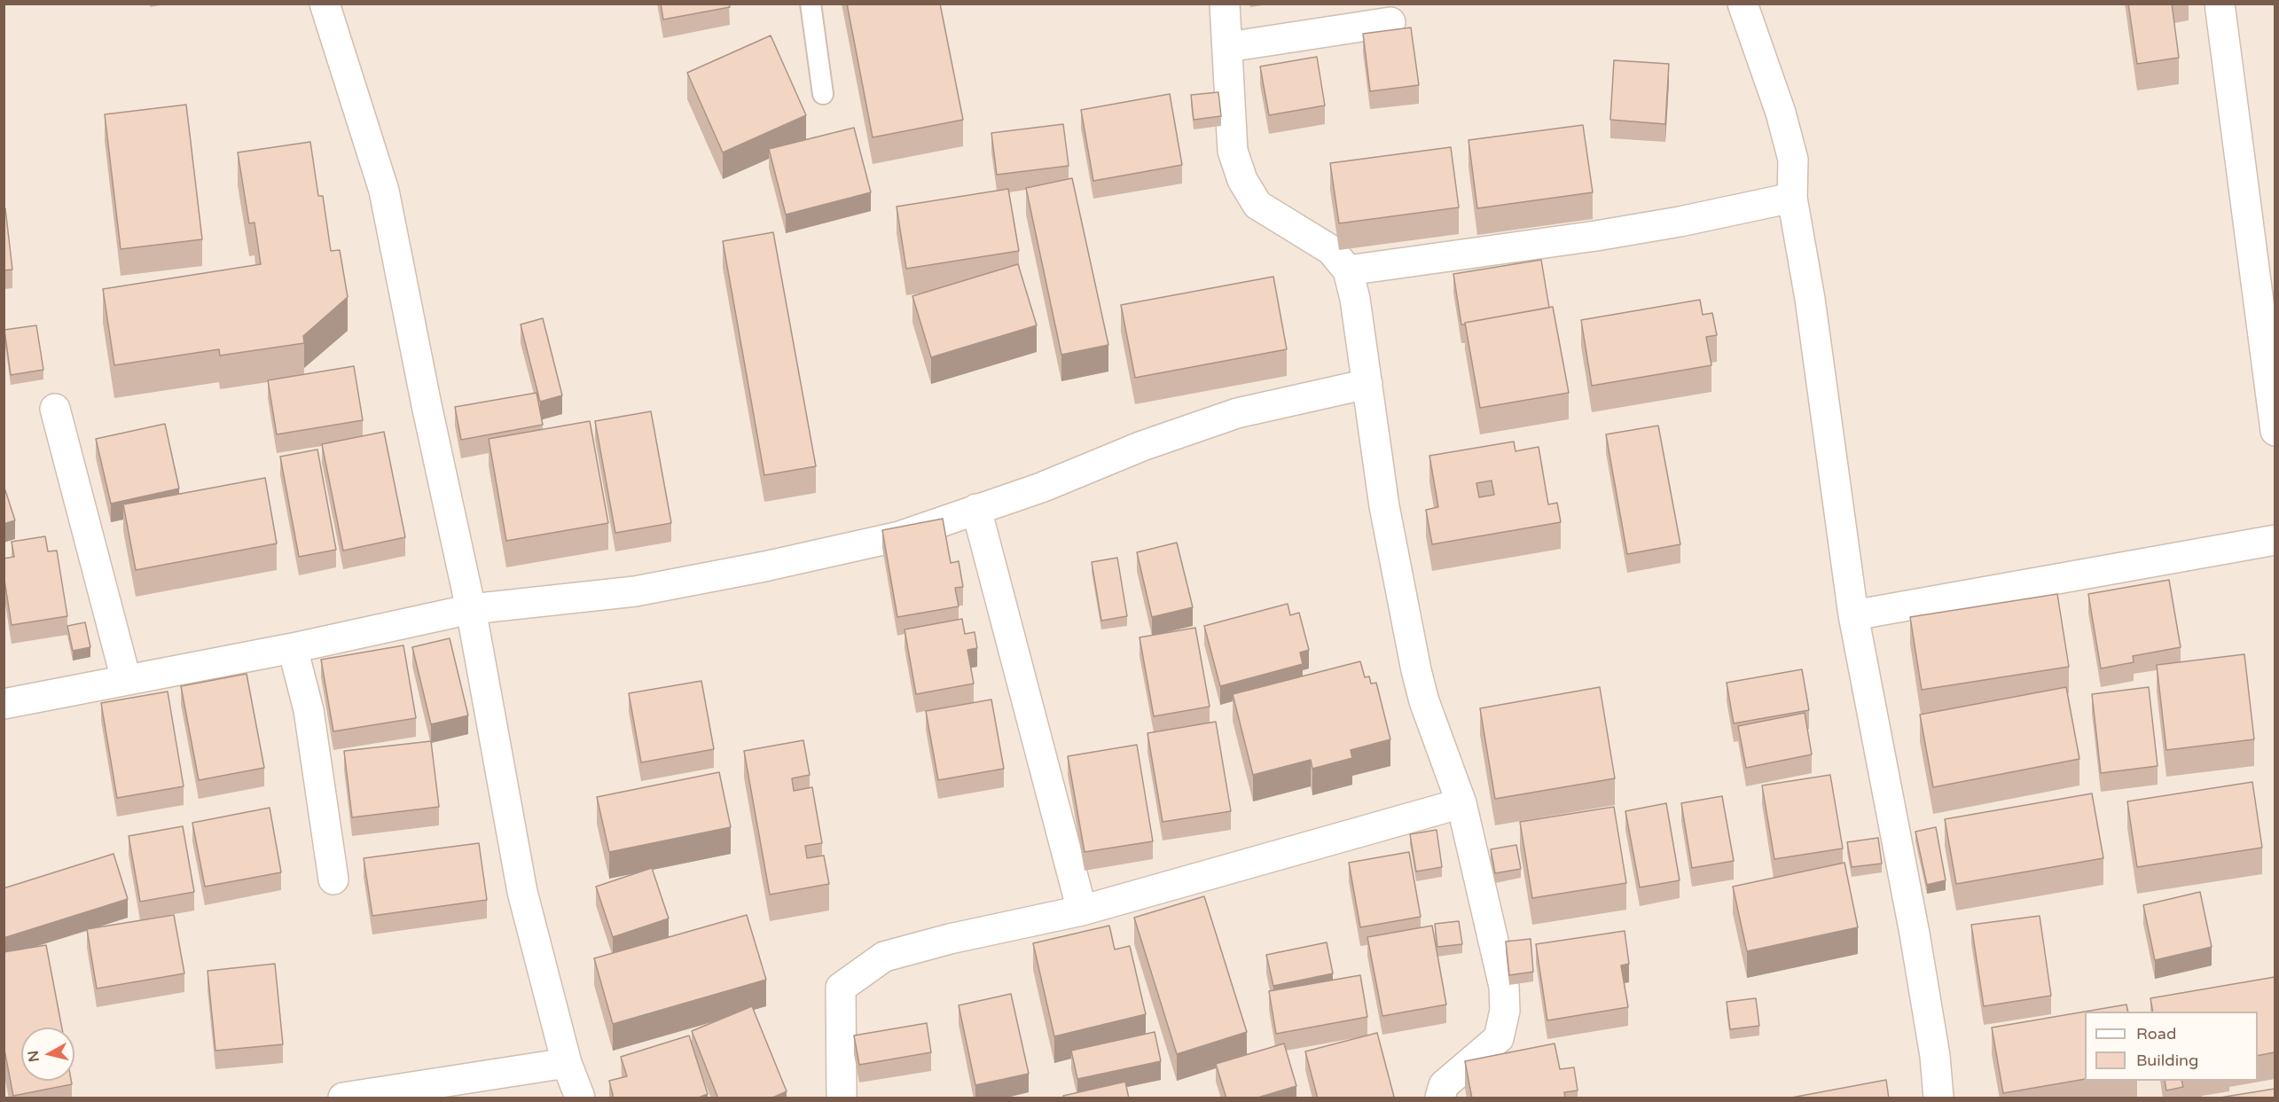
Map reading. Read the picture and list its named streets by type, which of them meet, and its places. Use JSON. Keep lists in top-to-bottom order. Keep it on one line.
{"legend":["Road","Building"],"north":"left"}
